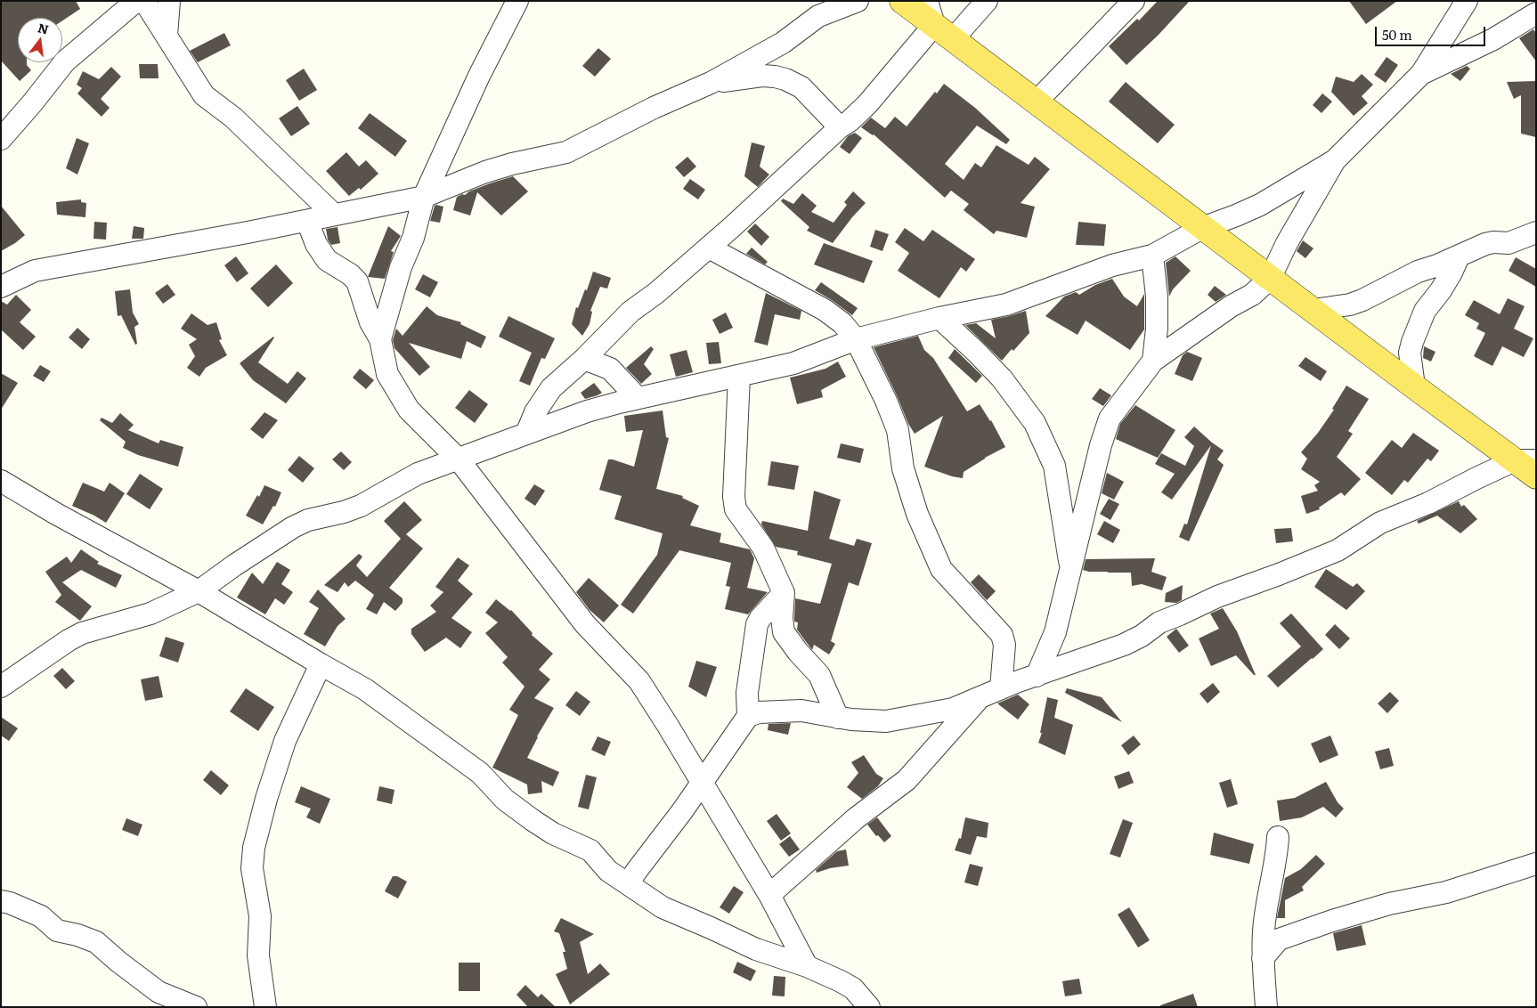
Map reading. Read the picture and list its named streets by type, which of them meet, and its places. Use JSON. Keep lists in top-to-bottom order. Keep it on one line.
{"scale_bar":"50 m","north":"top"}
